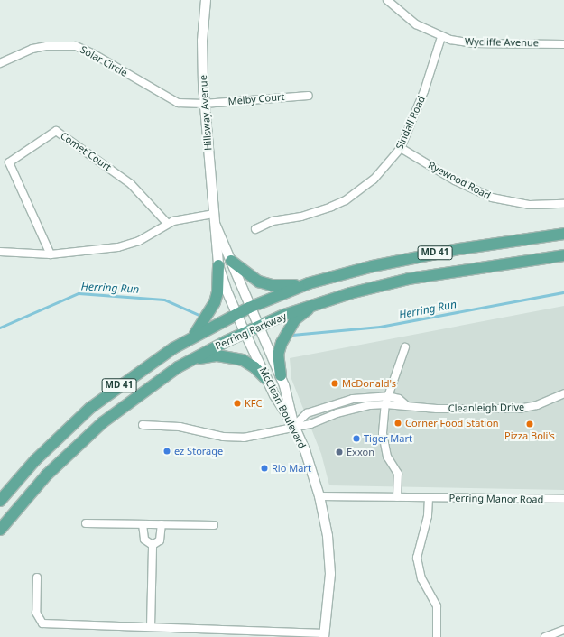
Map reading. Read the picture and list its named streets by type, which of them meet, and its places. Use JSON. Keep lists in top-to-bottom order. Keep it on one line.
{"streets":{"main road":["MD 41","Perring Parkway"],"street":["Wycliffe Avenue","Solar Circle","Melby Court","Hillsway Avenue","Sindall Road","Comet Court","Ryewood Road","McClean Boulevard","Cleanleigh Drive","Perring Manor Road"]},"crossings":[["Wycliffe Avenue","Sindall Road"],["Solar Circle","Melby Court"],["Solar Circle","Hillsway Avenue"],["Melby Court","Hillsway Avenue"],["Hillsway Avenue","Perring Parkway"],["Hillsway Avenue","McClean Boulevard"],["Hillsway Avenue","Cleanleigh Drive"],["Sindall Road","Ryewood Road"],["Perring Parkway","McClean Boulevard"],["McClean Boulevard","Cleanleigh Drive"],["McClean Boulevard","Perring Manor Road"]],"water":["Herring Run"],"places":["McDonald's","KFC","Corner Food Station","Pizza Boli's","Tiger Mart","ez Storage","Exxon","Rio Mart"]}
